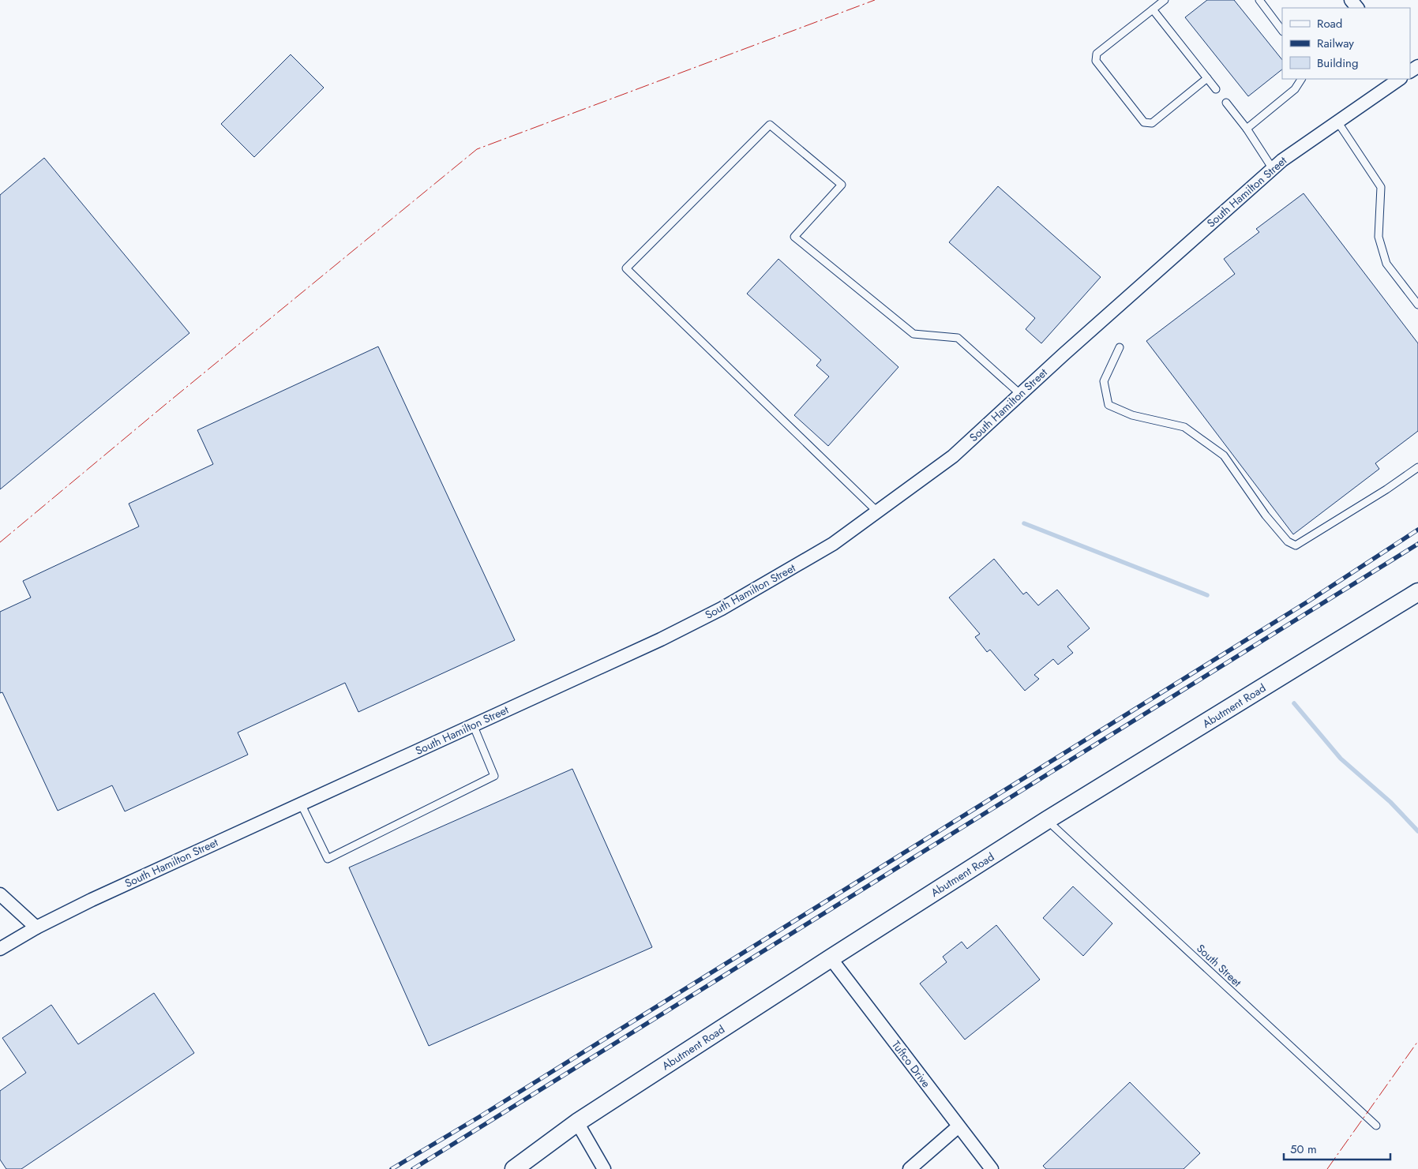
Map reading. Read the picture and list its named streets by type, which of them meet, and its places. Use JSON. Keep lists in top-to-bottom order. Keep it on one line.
{"streets":{"main road":["Abutment Road"],"street":["South Hamilton Street","Tuftco Drive"],"lane":["South Street"]},"crossings":[["Abutment Road","South Street"],["Abutment Road","Tuftco Drive"]],"legend":["Road","Railway","Building"],"scale_bar":"50 m"}
